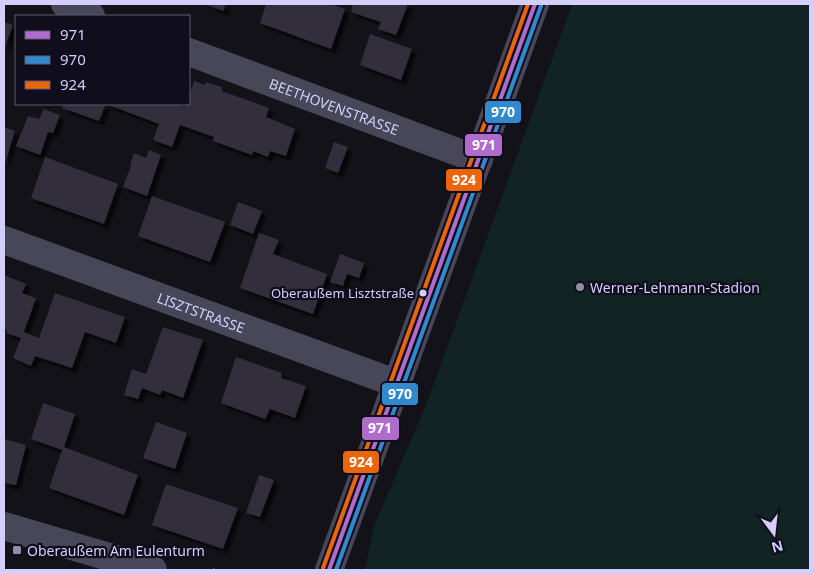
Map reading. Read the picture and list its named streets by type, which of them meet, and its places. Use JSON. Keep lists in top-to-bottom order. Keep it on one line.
{"streets":{"street":["BEETHOVENSTRASSE","LISZTSTRASSE"]},"places":{"other":["Werner-Lehmann-Stadion","Oberaußem Lisztstraße"],"transit":["Oberaußem Am Eulenturm"]},"lines":["transit line 971","transit line 924","transit line 970"],"legend":["971","970","924"],"north":"bottom"}
